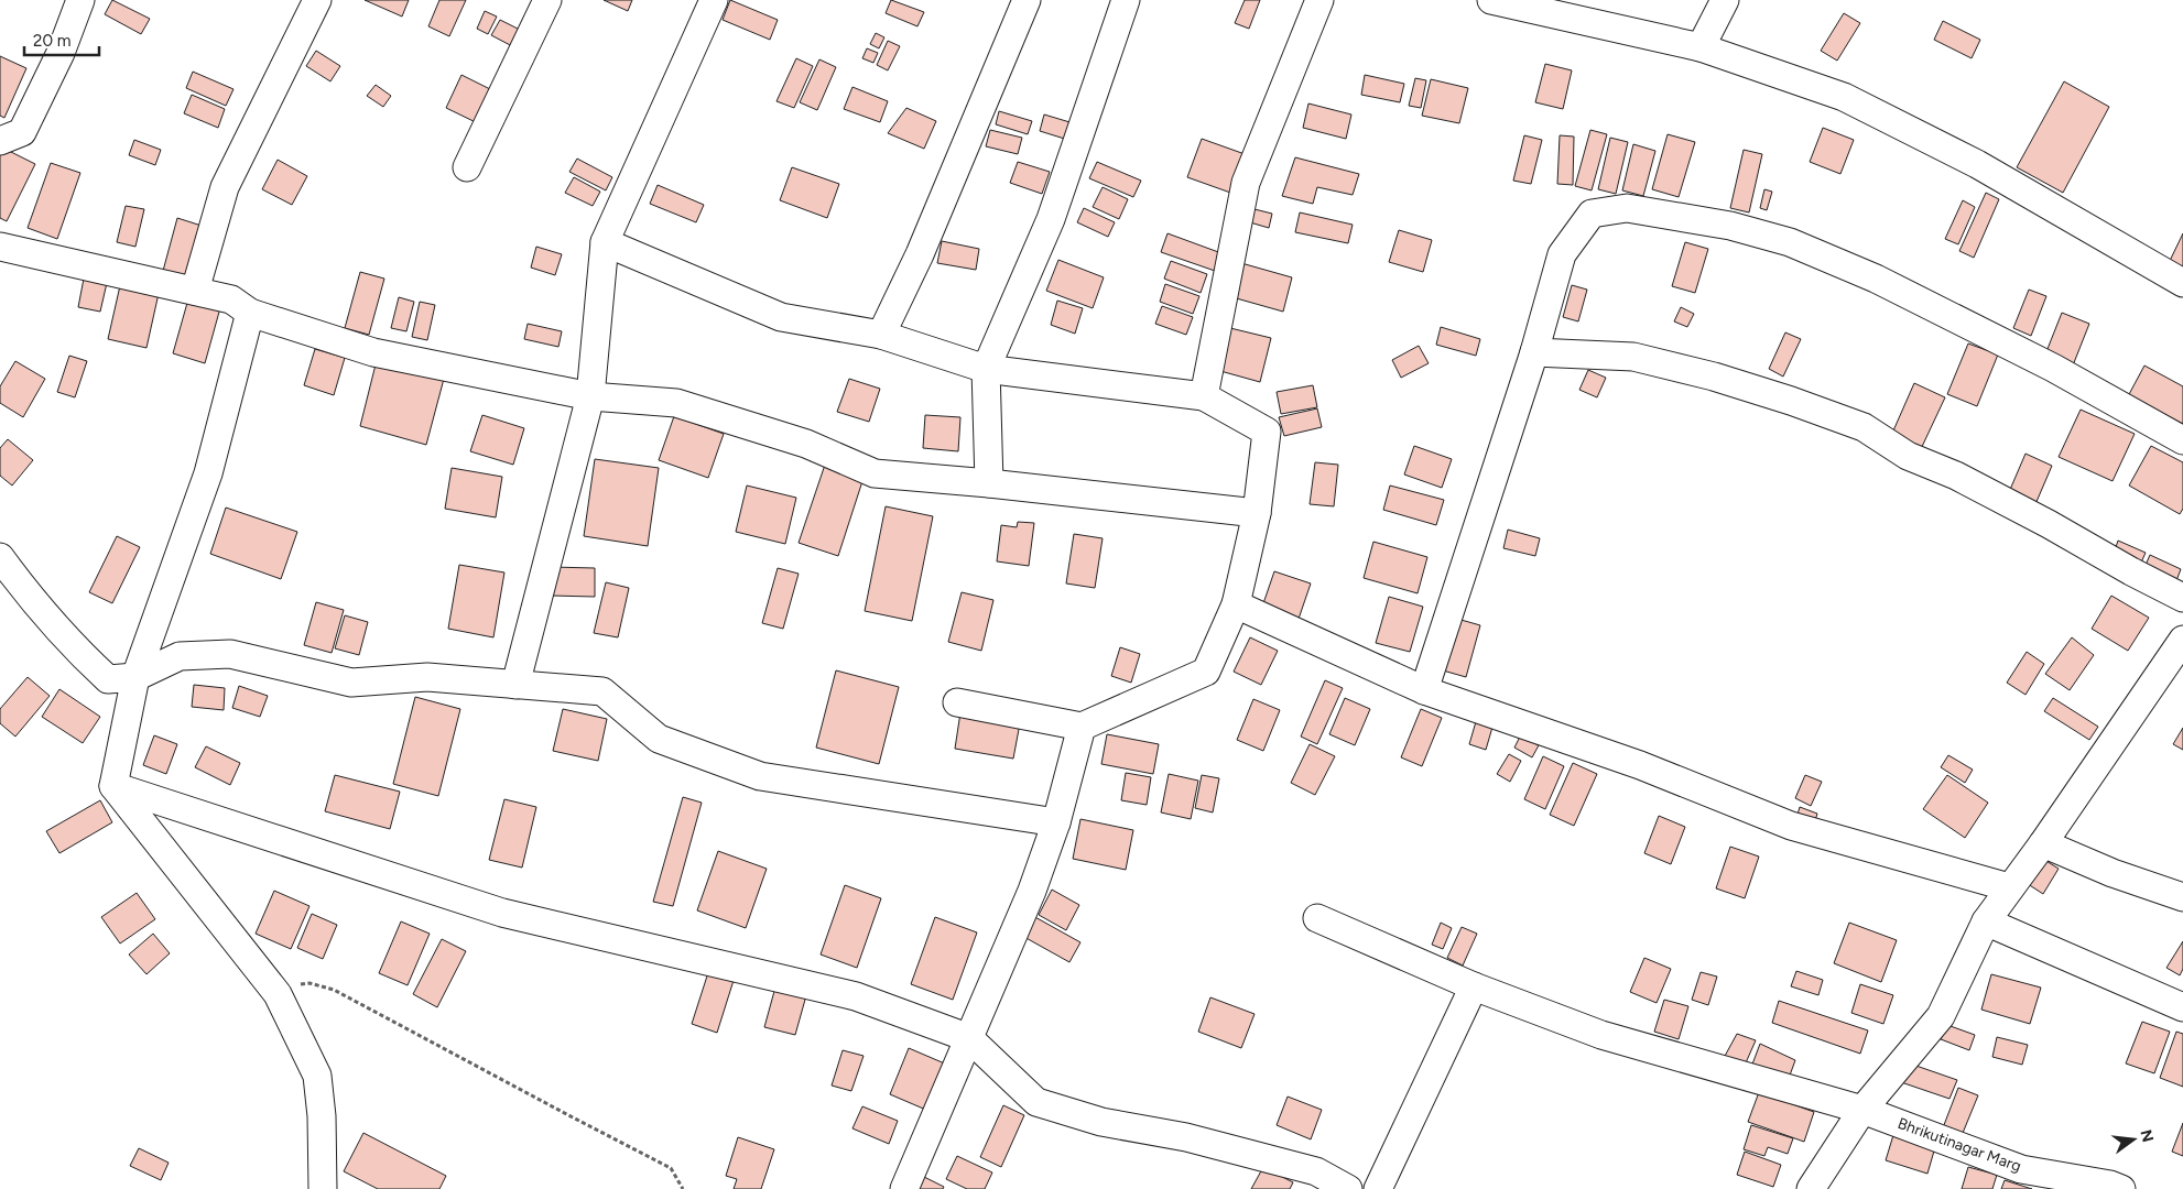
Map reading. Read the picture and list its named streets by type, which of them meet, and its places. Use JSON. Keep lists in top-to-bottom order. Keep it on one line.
{"streets":{"street":["Bhrikutinagar Marg"]},"scale_bar":"20 m","north":"right"}
